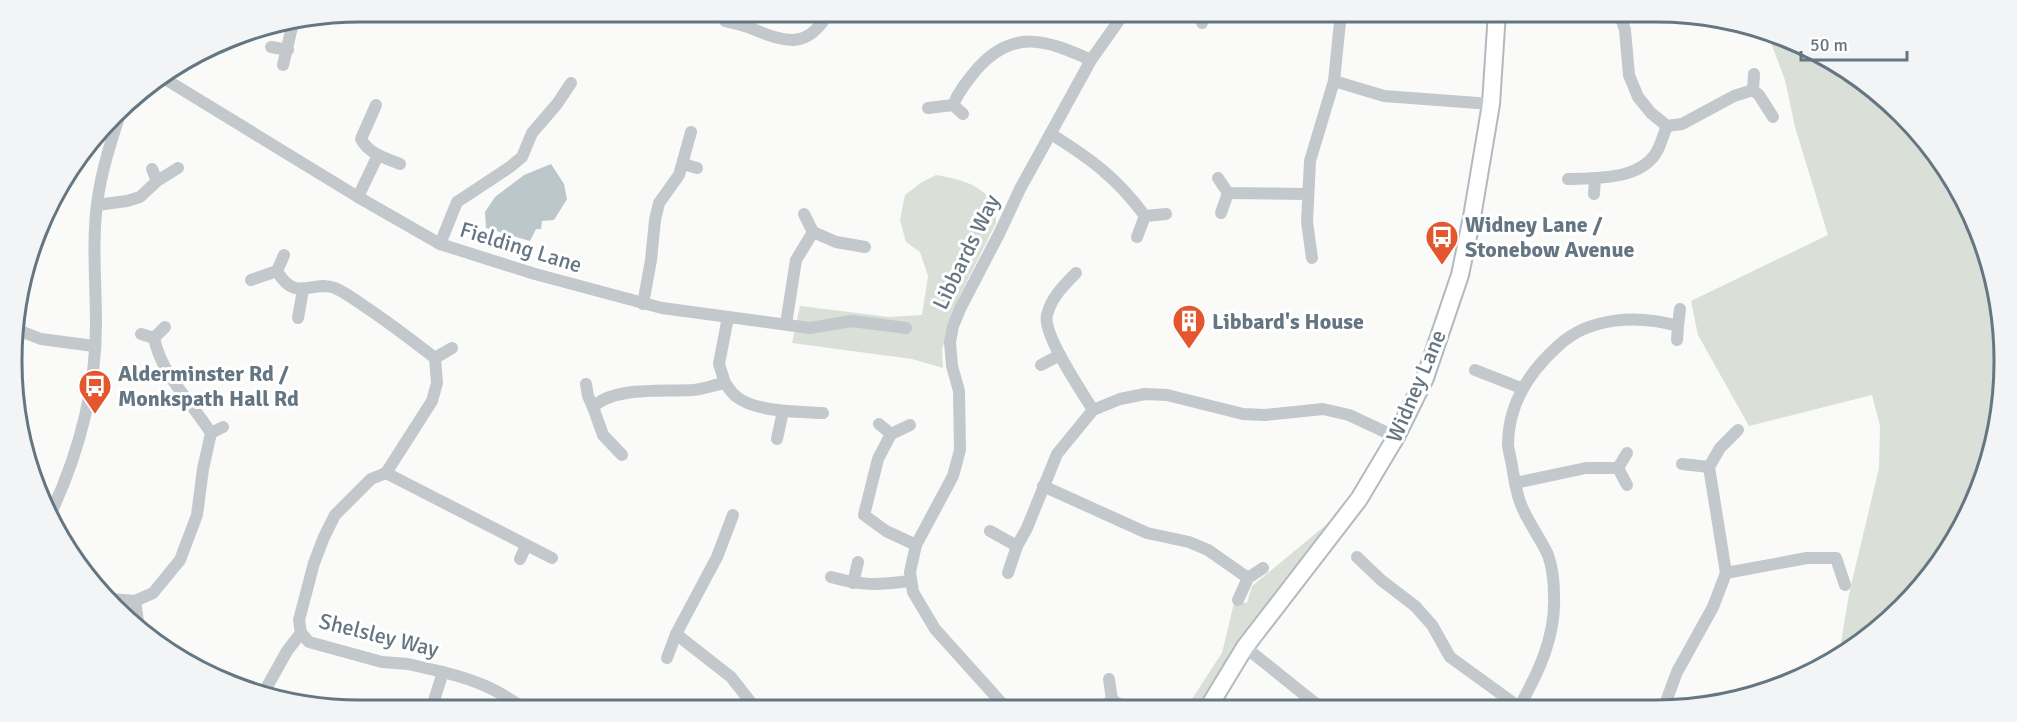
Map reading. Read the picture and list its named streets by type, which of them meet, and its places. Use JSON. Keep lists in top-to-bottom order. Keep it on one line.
{"streets":{"street":["Fielding Lane","Libbards Way","Widney Lane","Shelsley Way"]},"places":{"bus stop":["Widney Lane / Stonebow Avenue","Alderminster Rd / Monkspath Hall Rd"],"building":["Libbard's House"]},"scale_bar":"50 m"}
